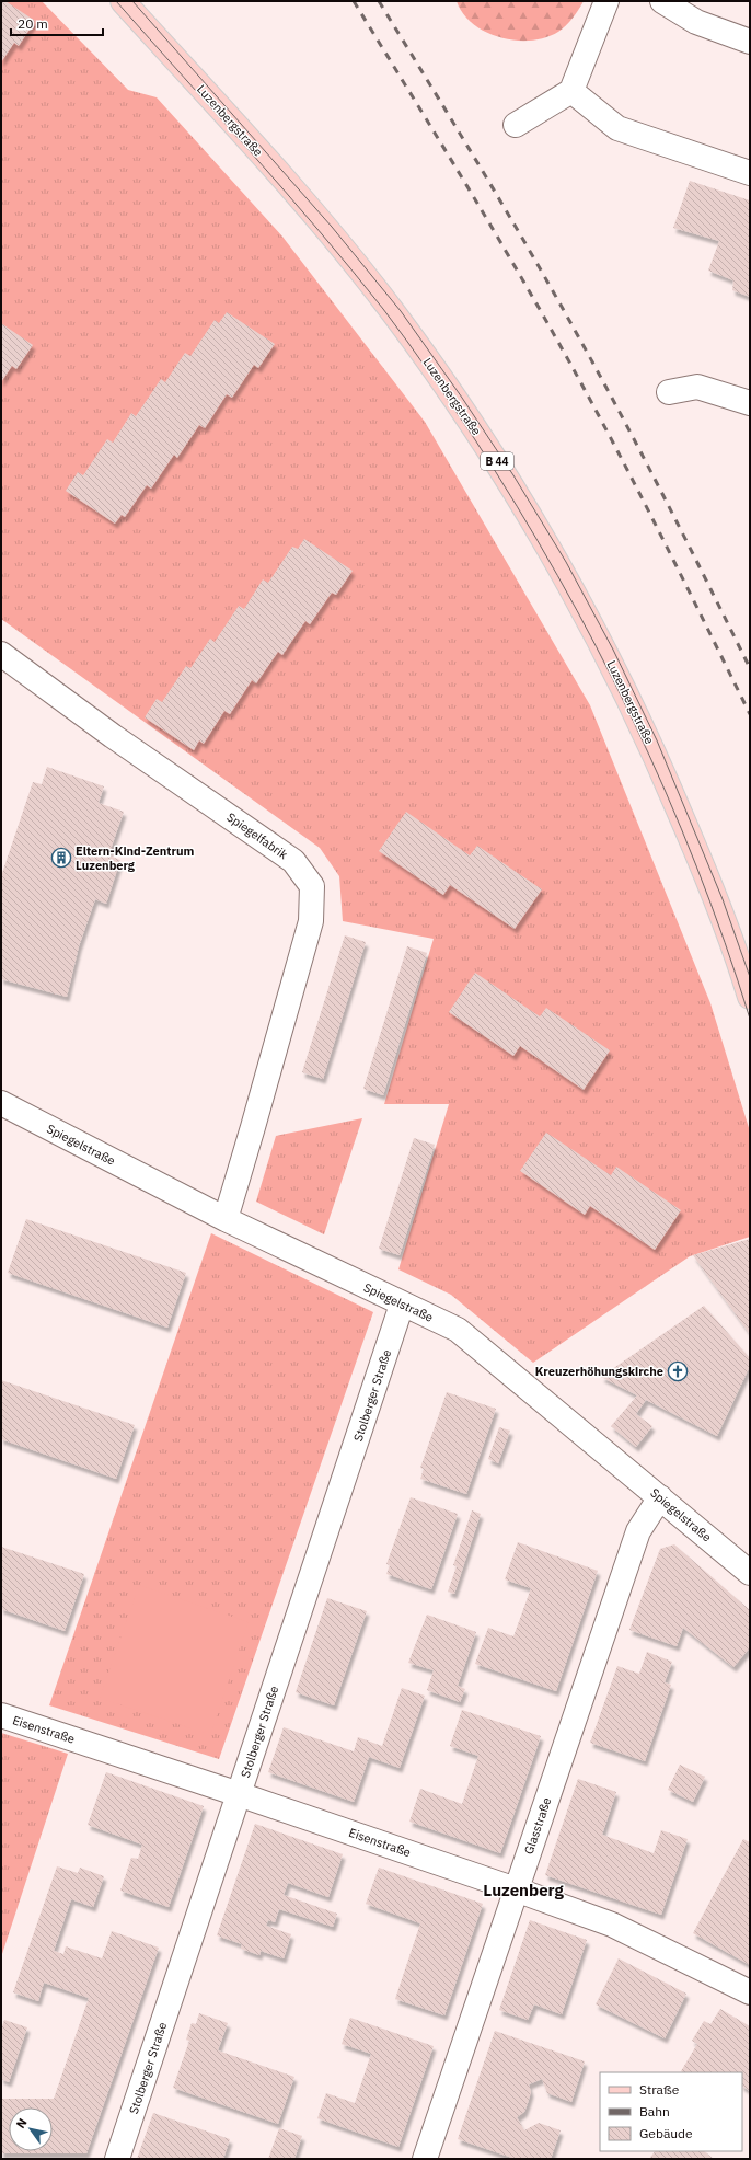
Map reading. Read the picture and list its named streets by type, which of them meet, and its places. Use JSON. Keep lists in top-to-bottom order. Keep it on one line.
{"streets":{"main road":["Luzenbergstraße","B 44"],"street":["Spiegelfabrik","Spiegelstraße","Stolberger Straße","Eisenstraße","Glasstraße"]},"crossings":[["Spiegelfabrik","Spiegelstraße"],["Spiegelstraße","Stolberger Straße"],["Spiegelstraße","Glasstraße"],["Stolberger Straße","Eisenstraße"],["Eisenstraße","Glasstraße"]],"districts":["Luzenberg"],"places":{"building":["Eltern-Kind-Zentrum Luzenberg"],"church":["Kreuzerhöhungskirche"]},"legend":["Straße","Bahn","Gebäude"],"scale_bar":"20 m","north":"top left"}
